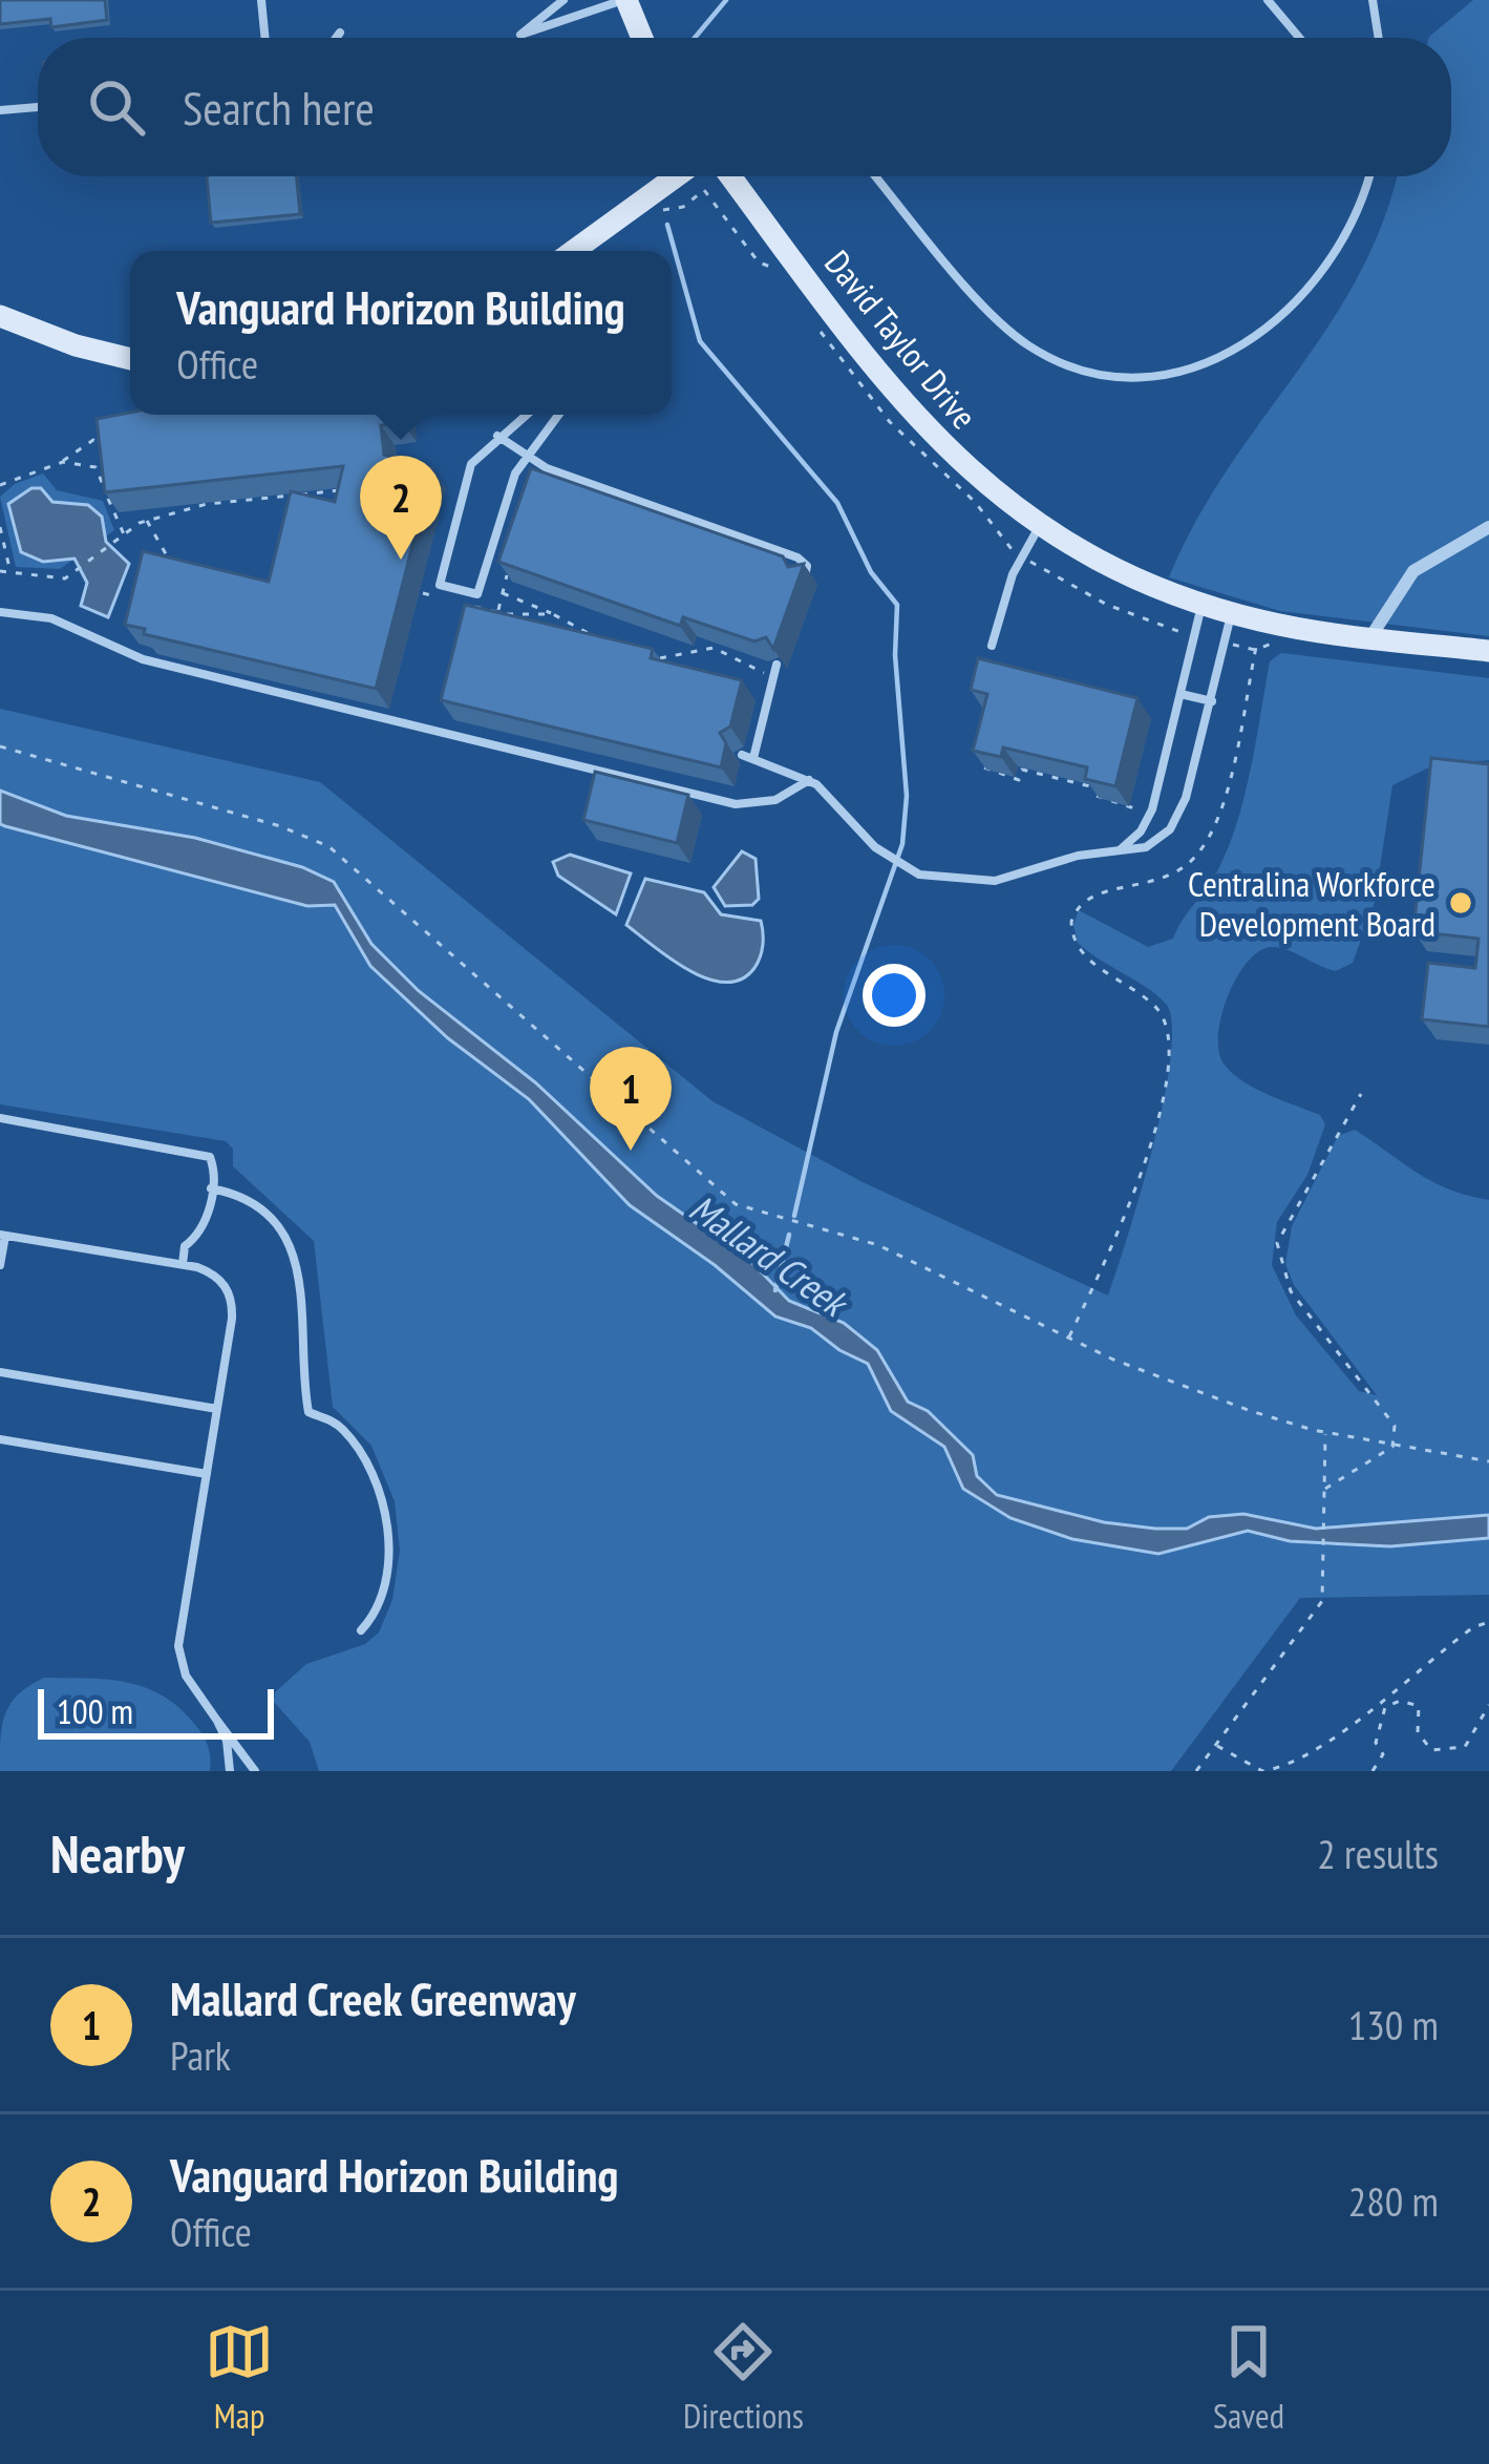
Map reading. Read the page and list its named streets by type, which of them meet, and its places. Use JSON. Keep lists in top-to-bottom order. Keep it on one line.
{"streets":{"street":["David Taylor Drive"]},"water":["Mallard Creek"],"places":["Centralina Workforce Development Board"],"scale_bar":"100 m","page":{"search":"Search here","popup":["Vanguard Horizon Building","Office"],"pins":["2","1"],"scale":"100 m","heading":["Nearby","2 results"],"list":[{"mark":"1","name":"Mallard Creek Greenway","note":"Park","value":"130 m"},{"mark":"2","name":"Vanguard Horizon Building","note":"Office","value":"280 m"}],"nav":["Map","Directions","Saved"]}}
